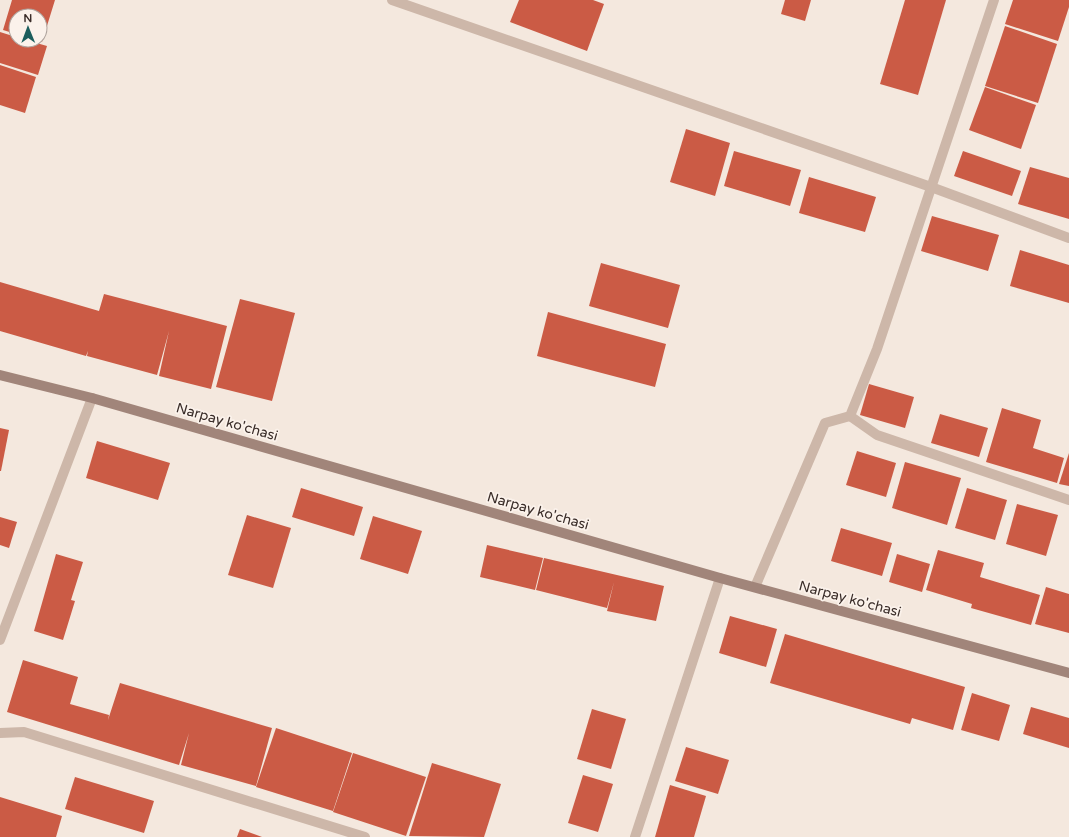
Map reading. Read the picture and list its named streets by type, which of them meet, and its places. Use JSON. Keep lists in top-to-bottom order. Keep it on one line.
{"streets":{"main road":["Narpay ko'chasi"]},"north":"top"}
